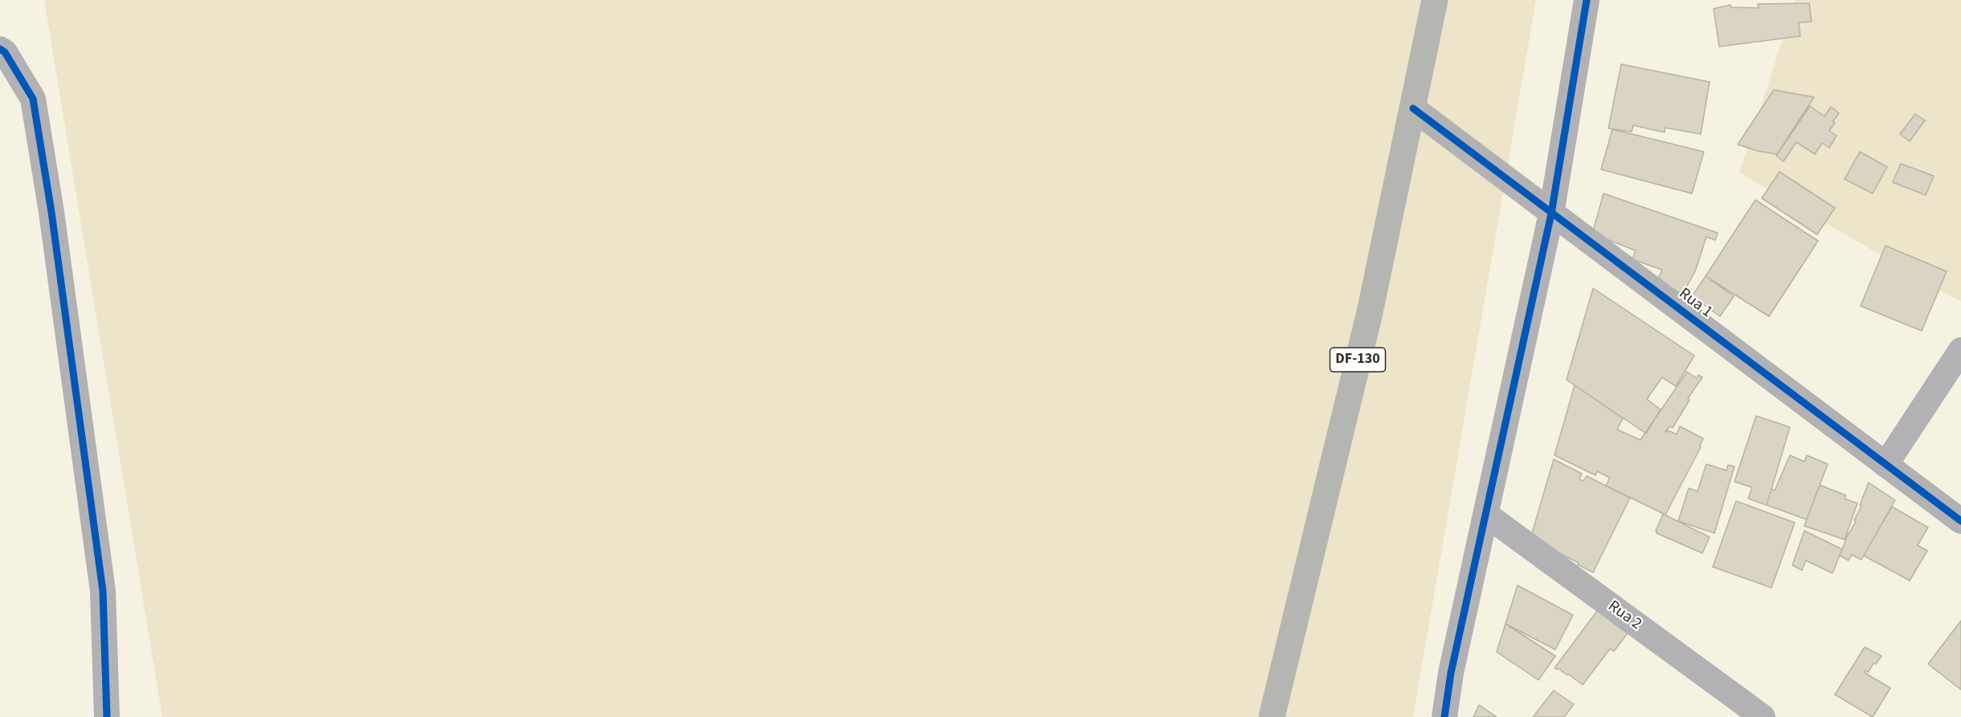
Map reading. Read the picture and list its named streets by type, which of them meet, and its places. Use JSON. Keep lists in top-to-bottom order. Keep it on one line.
{"streets":{"main road":["DF-130"],"street":["Rua 1","Rua 2"]},"crossings":[["Rua 1","DF-130"]]}
